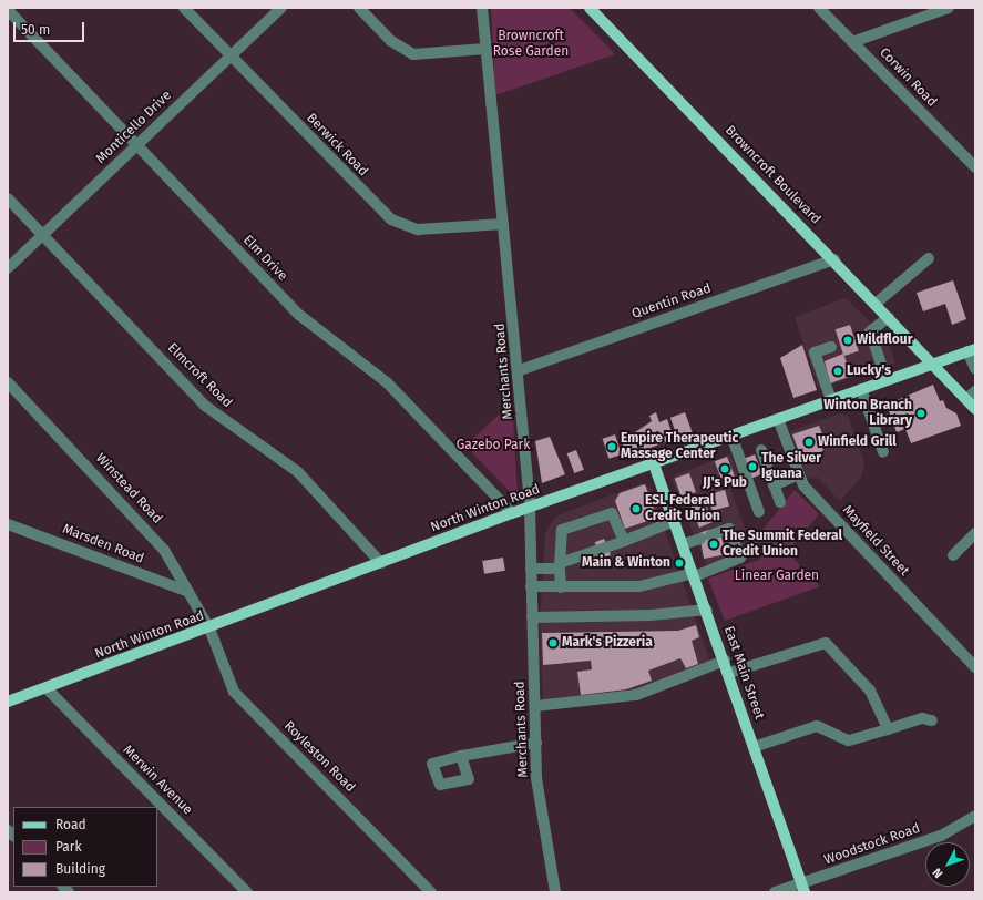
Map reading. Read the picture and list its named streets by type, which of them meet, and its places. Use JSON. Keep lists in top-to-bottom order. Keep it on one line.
{"streets":{"main road":["Browncroft Boulevard","North Winton Road","East Main Street"],"street":["Corwin Road","Monticello Drive","Berwick Road","Elm Drive","Quentin Road","Merchants Road","Elmcroft Road","Winstead Road","Mayfield Street","Marsden Road","Royleston Road","Merwin Avenue","Woodstock Road"]},"crossings":[["Monticello Drive","Berwick Road"],["Monticello Drive","Elm Drive"],["Monticello Drive","Elmcroft Road"],["Berwick Road","Merchants Road"],["Browncroft Boulevard","Quentin Road"],["Browncroft Boulevard","North Winton Road"],["Elm Drive","North Winton Road"],["Quentin Road","Merchants Road"],["Merchants Road","North Winton Road"],["Elmcroft Road","North Winton Road"],["Winstead Road","North Winton Road"],["Winstead Road","Marsden Road"],["Winstead Road","Royleston Road"],["North Winton Road","Mayfield Street"],["North Winton Road","East Main Street"],["North Winton Road","Royleston Road"],["North Winton Road","Merwin Avenue"],["East Main Street","Woodstock Road"]],"parks":["Browncroft Rose Garden","Gazebo Park","Linear Garden"],"places":["Wildflour","Lucky's","Winton Branch Library","Winfield Grill","Empire Therapeutic Massage Center","The Silver Iguana","JJ's Pub","ESL Federal Credit Union","The Summit Federal Credit Union","Main & Winton","Mark's Pizzeria"],"legend":["Road","Park","Building"],"scale_bar":"50 m","north":"bottom left"}
